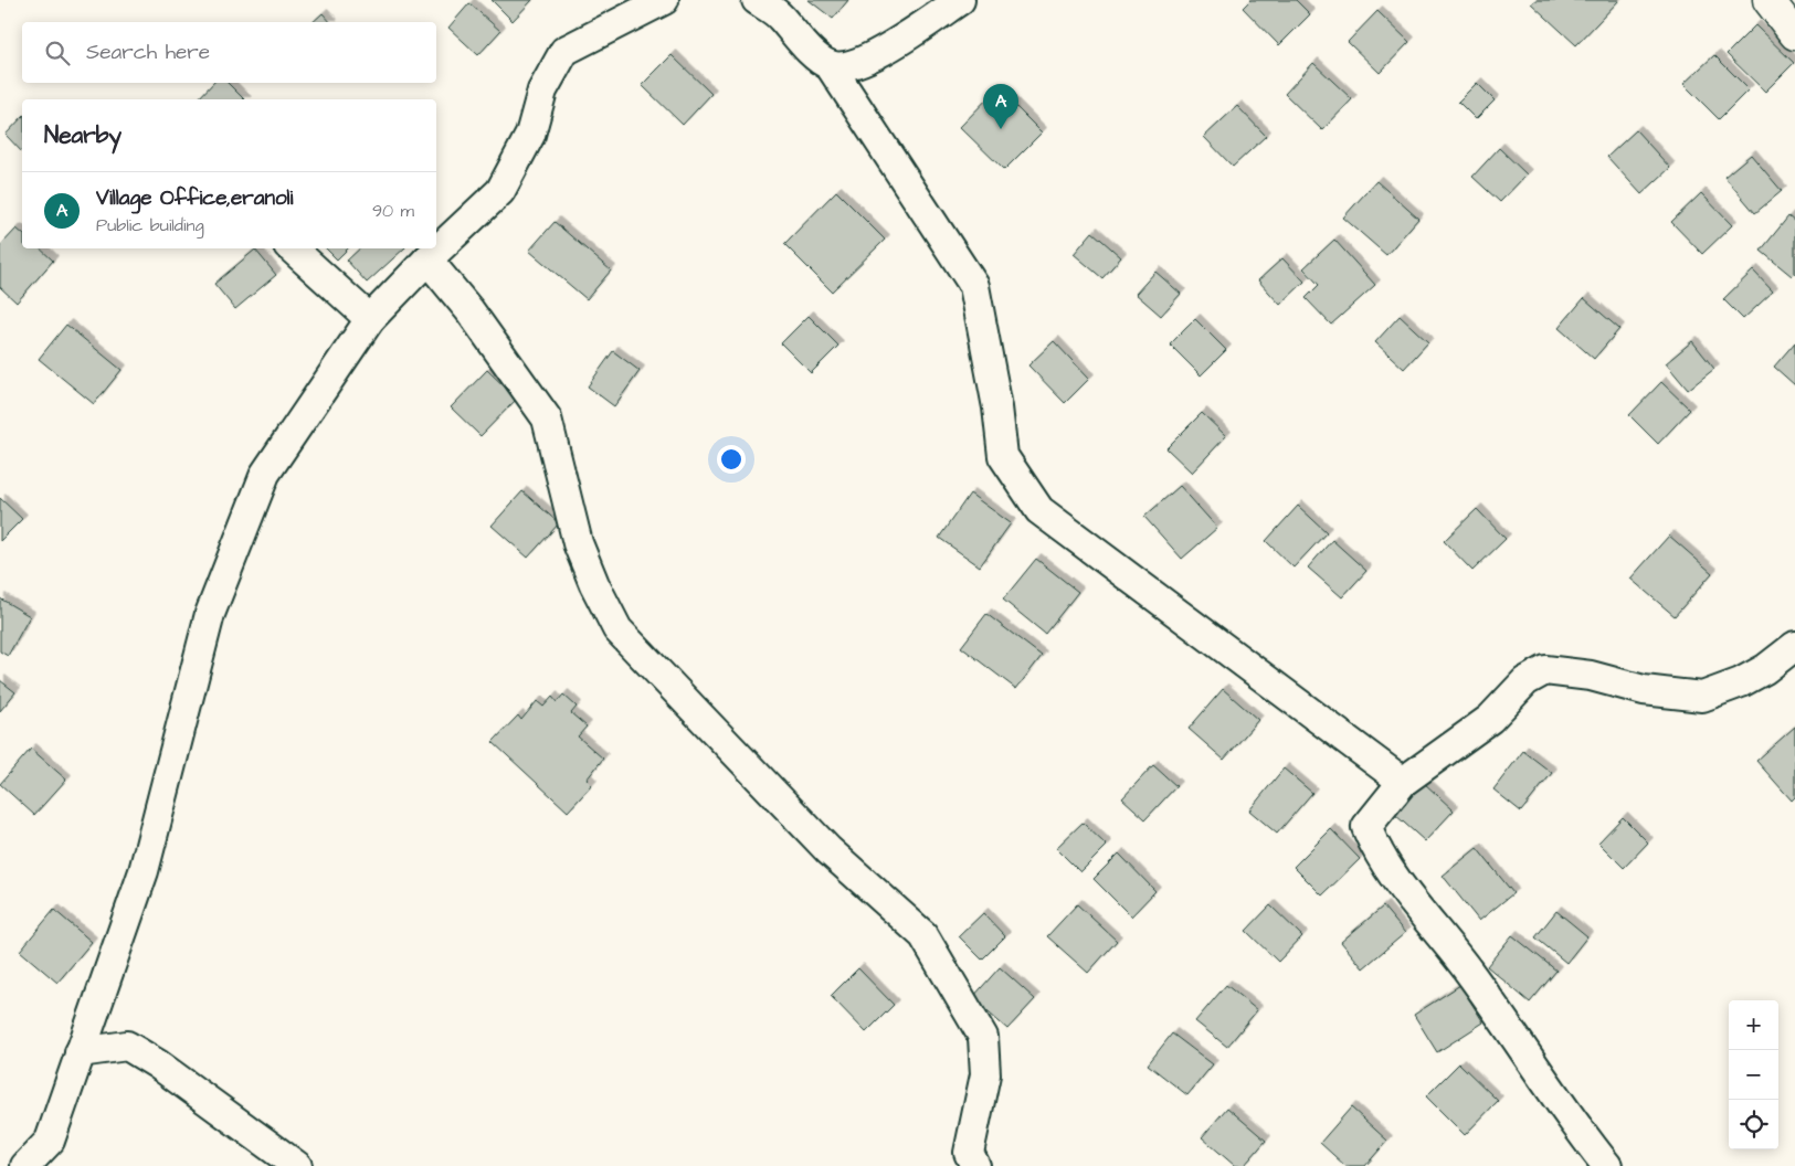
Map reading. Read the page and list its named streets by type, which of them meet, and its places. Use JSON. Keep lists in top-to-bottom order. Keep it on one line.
{"page":{"search":"Search here","pins":"A","heading":"Nearby","list":[{"mark":"A","name":"Village Office,eranoli","note":"Public building","value":"90 m"}],"map_buttons":["+","−"]}}
